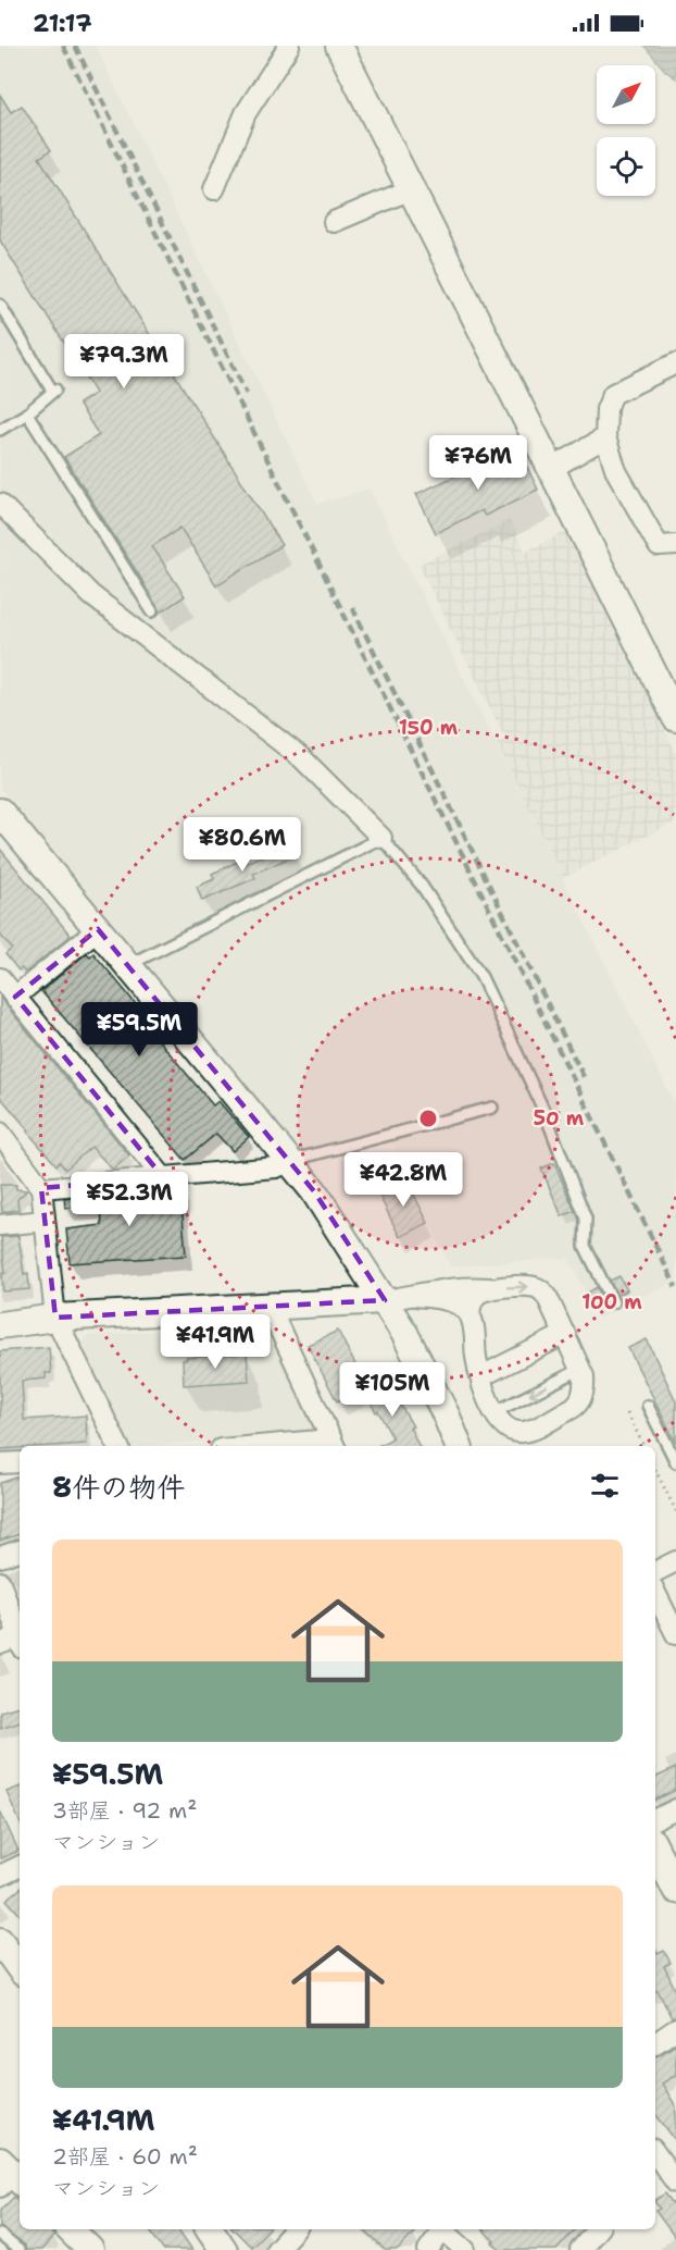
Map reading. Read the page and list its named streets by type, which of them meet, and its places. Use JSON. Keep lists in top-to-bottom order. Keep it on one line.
{"north":"top right","page":{"status":"21:17","price":["¥79.3M","¥76M","¥80.6M","¥59.5M","¥42.8M","¥52.3M","¥41.9M","¥105M"],"heading":"8件の物件","list":[{"name":"¥59.5M","note":"3部屋 · 92 m² · マンション"},{"name":"¥41.9M","note":"2部屋 · 60 m² · マンション"}]},"rings":["150 m","50 m","100 m"]}
